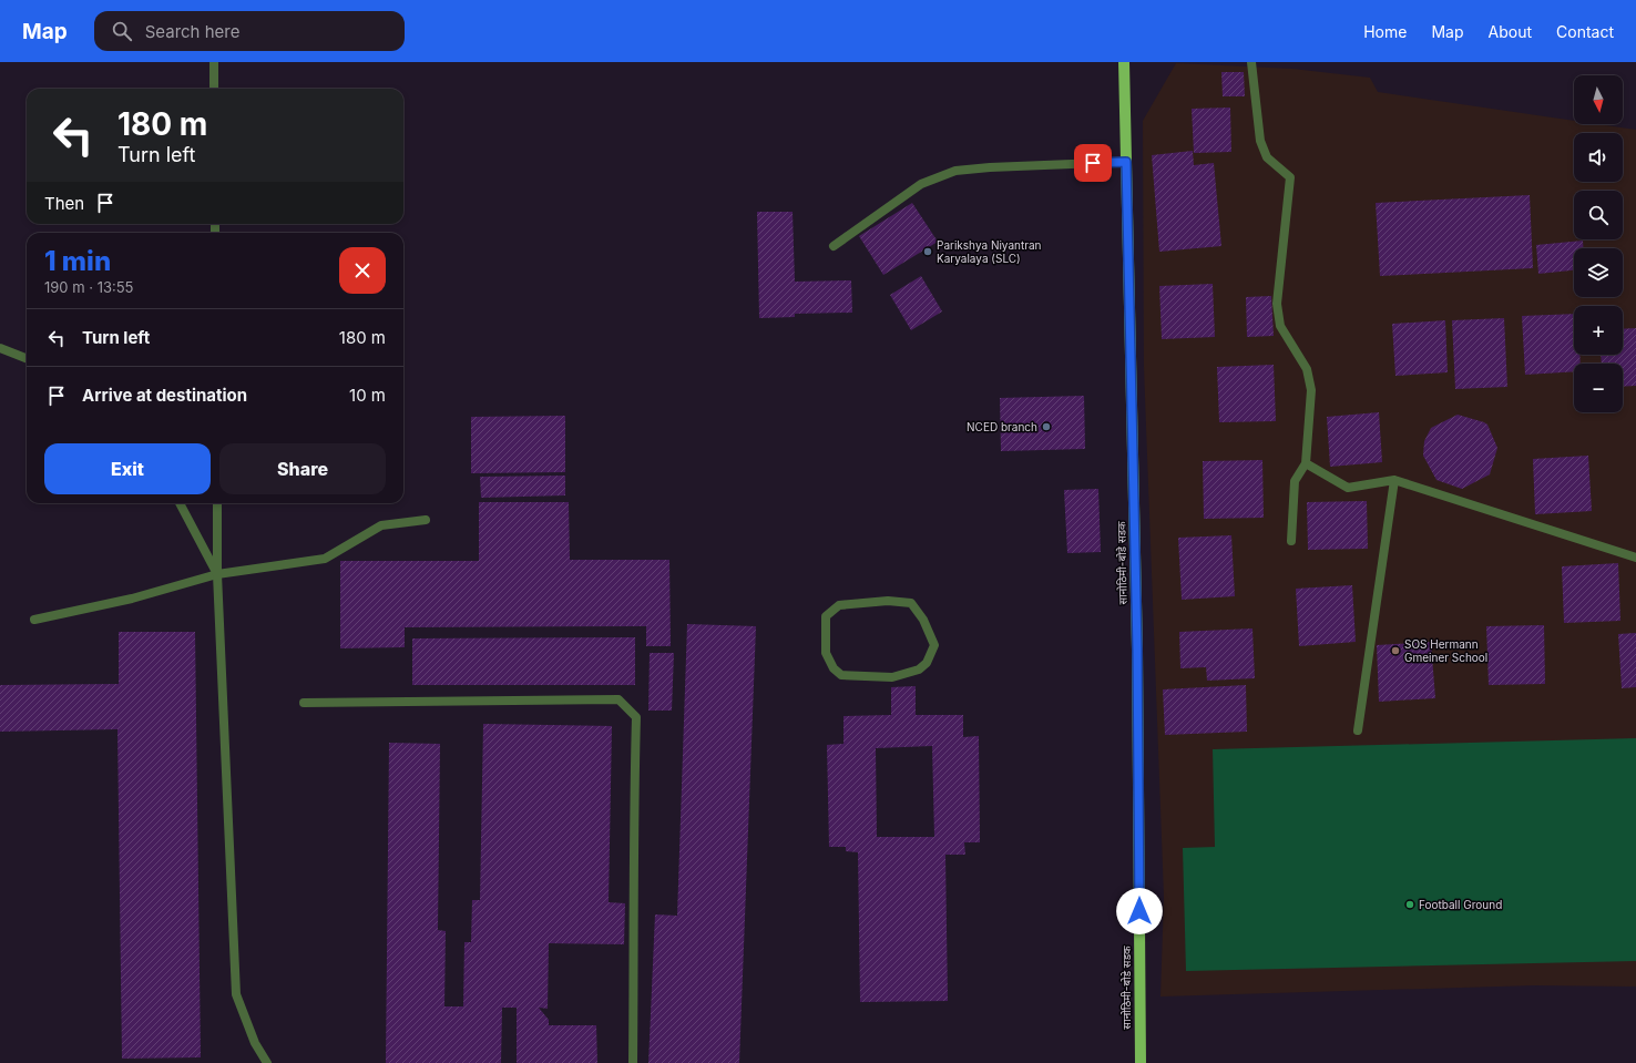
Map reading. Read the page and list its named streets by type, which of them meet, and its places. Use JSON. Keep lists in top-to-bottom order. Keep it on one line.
{"streets":{"main road":["सानोठिमी-बोडे सडक"]},"places":["Parikshya Niyantran Karyalaya (SLC)","NCED branch","SOS Hermann Gmeiner School","Football Ground"],"north":"bottom","page":{"header":"Map","search":"Search here","nav":["Home","Map","About","Contact"],"map_buttons":["+","−"],"turn":["180 m","Turn left"],"then":"Then","heading":["1 min","190 m · 13:55"],"list":[{"name":"Turn left","value":"180 m"},{"name":"Arrive at destination","value":"10 m"}],"buttons":["Exit","Share"]}}
